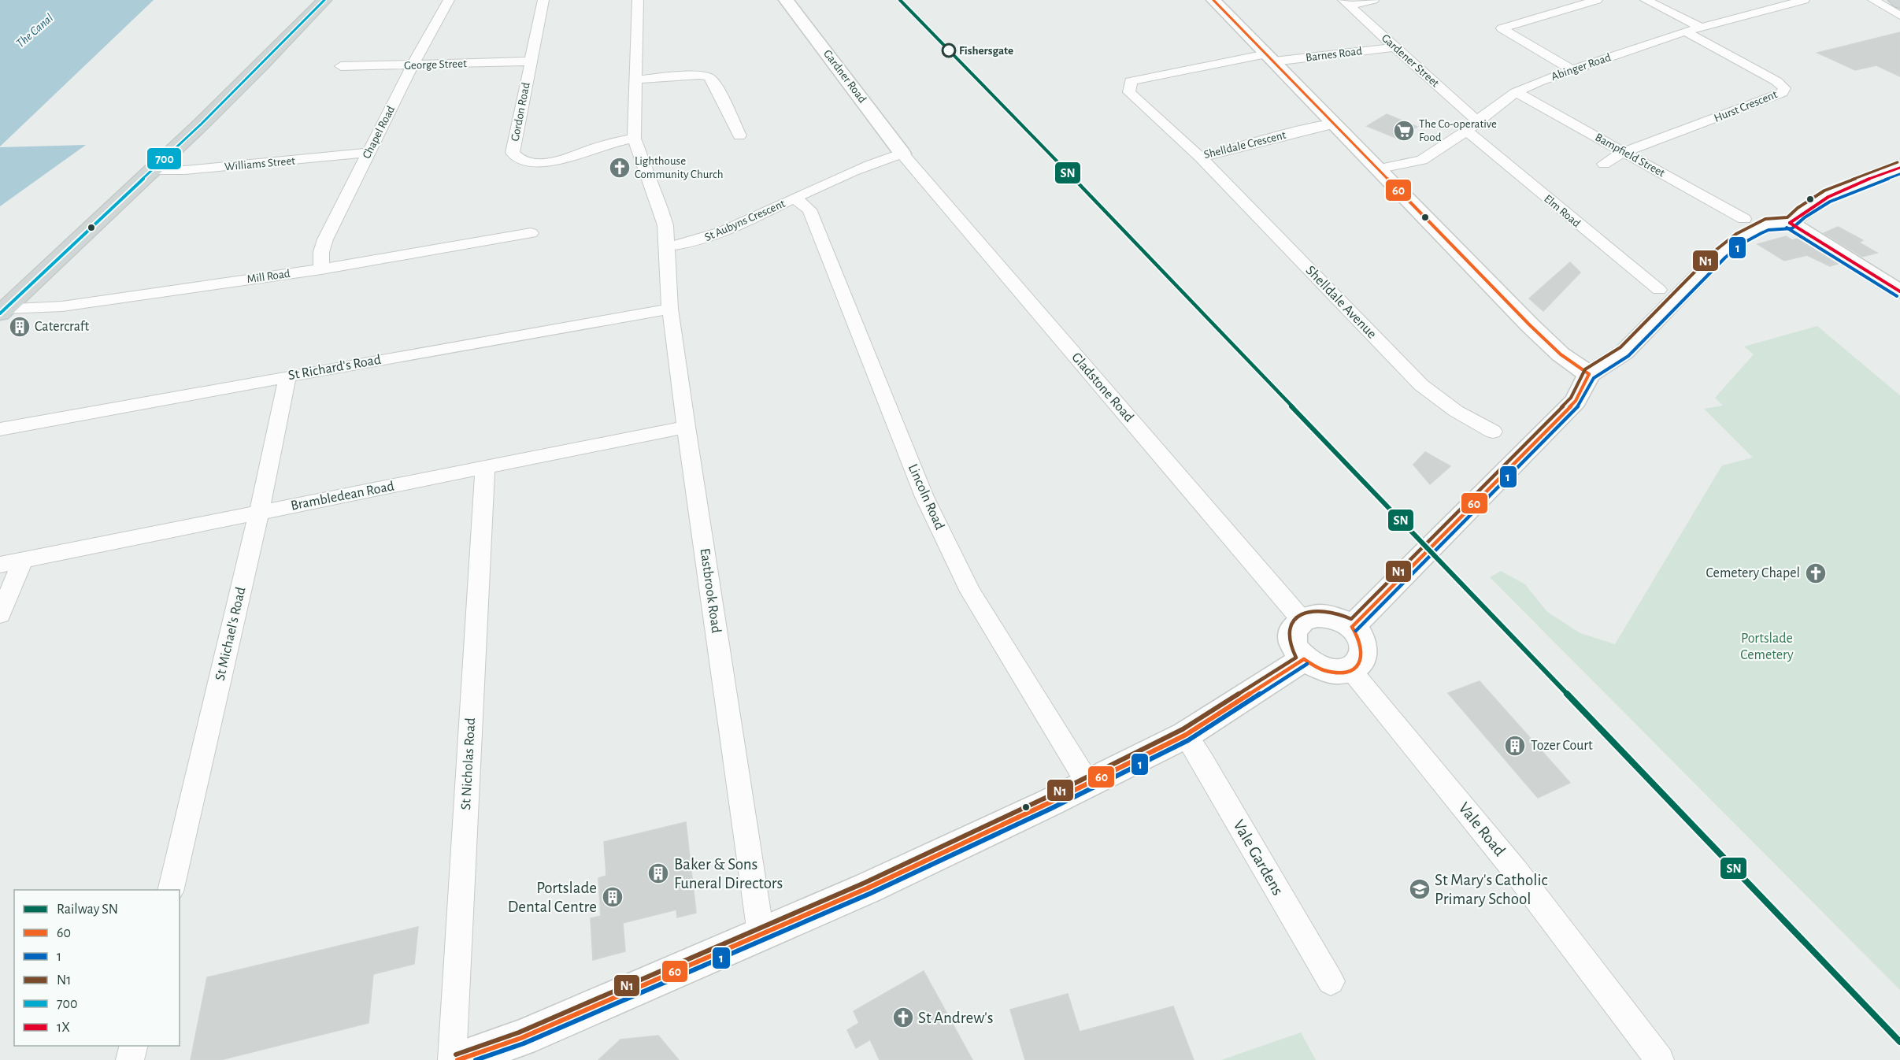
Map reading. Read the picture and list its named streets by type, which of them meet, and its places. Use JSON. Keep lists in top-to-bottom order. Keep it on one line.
{"streets":{"main road":["Gardner Road"],"street":["Barnes Road","Gardener Street","George Street","Abinger Road","Hurst Crescent","Gordon Road","Chapel Road","Shelldale Crescent","Bampfield Street","Williams Street","Elm Road","St Aubyns Crescent","Mill Road","Shelldale Avenue","St Richard's Road","Gladstone Road","Brambledean Road","Lincoln Road","Eastbrook Road","St Michael's Road","St Nicholas Road","Vale Road","Vale Gardens"]},"crossings":[["Barnes Road","Gardener Street"],["Barnes Road","Shelldale Crescent"],["Gardener Street","Abinger Road"],["George Street","Gordon Road"],["George Street","Chapel Road"],["Abinger Road","Hurst Crescent"],["Abinger Road","Bampfield Street"],["Abinger Road","Elm Road"],["Gardner Road","St Aubyns Crescent"],["Gardner Road","Gladstone Road"],["Hurst Crescent","Bampfield Street"],["Chapel Road","Williams Street"],["Chapel Road","Mill Road"],["Shelldale Crescent","Shelldale Avenue"],["St Aubyns Crescent","Gladstone Road"],["St Aubyns Crescent","Lincoln Road"],["St Aubyns Crescent","Eastbrook Road"],["St Richard's Road","Eastbrook Road"],["St Richard's Road","St Michael's Road"],["Gladstone Road","Vale Road"],["Brambledean Road","Eastbrook Road"],["Brambledean Road","St Michael's Road"],["Brambledean Road","St Nicholas Road"]],"water":["The Canal"],"parks":["Portslade Cemetery"],"places":{"other":["Fishersgate"],"supermarket":["The Co-operative Food"],"church":["Lighthouse Community Church","Cemetery Chapel","St Andrew's"],"building":["Catercraft","Tozer Court","Baker & Sons Funeral Directors","Portslade Dental Centre"],"school or university":["St Mary's Catholic Primary School"]},"lines":["rail line SN","transit line 60","transit line 700","transit line N1","transit line 1X","transit line 1"],"legend":["Railway SN","60","1","N1","700","1X"]}
